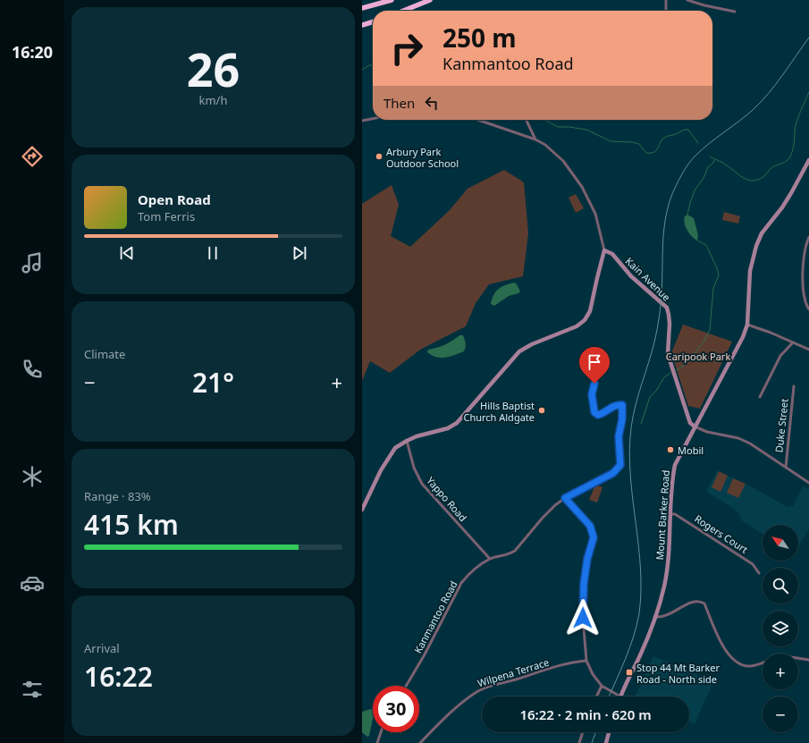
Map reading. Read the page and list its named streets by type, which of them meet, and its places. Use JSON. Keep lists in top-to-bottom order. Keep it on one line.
{"streets":{"main road":["Kain Avenue","Mount Barker Road"],"street":["Duke Street","Yappo Road","Rogers Court","Kanmantoo Road","Wilpena Terrace"]},"crossings":[["Kain Avenue","Mount Barker Road"],["Yappo Road","Kanmantoo Road"],["Mount Barker Road","Rogers Court"]],"parks":["Caripook Park"],"places":{"other":["Arbury Park Outdoor School","Hills Baptist Church Aldgate","Mobil"],"transit":["Stop 44 Mt Barker Road - North side"]},"north":"top left","page":{"tabs":"16:20","tile":[["26","km/h"],"Climate",["Range · 83%","415 km"],["Arrival","16:22"]],"turn":["250 m","Kanmantoo Road"],"then":"Then","song":["Open Road","Tom Ferris"],"heat":["−","21°","+"],"map_buttons":["+","−"],"limit":"30","trip":"16:22 · 2 min · 620 m"}}
